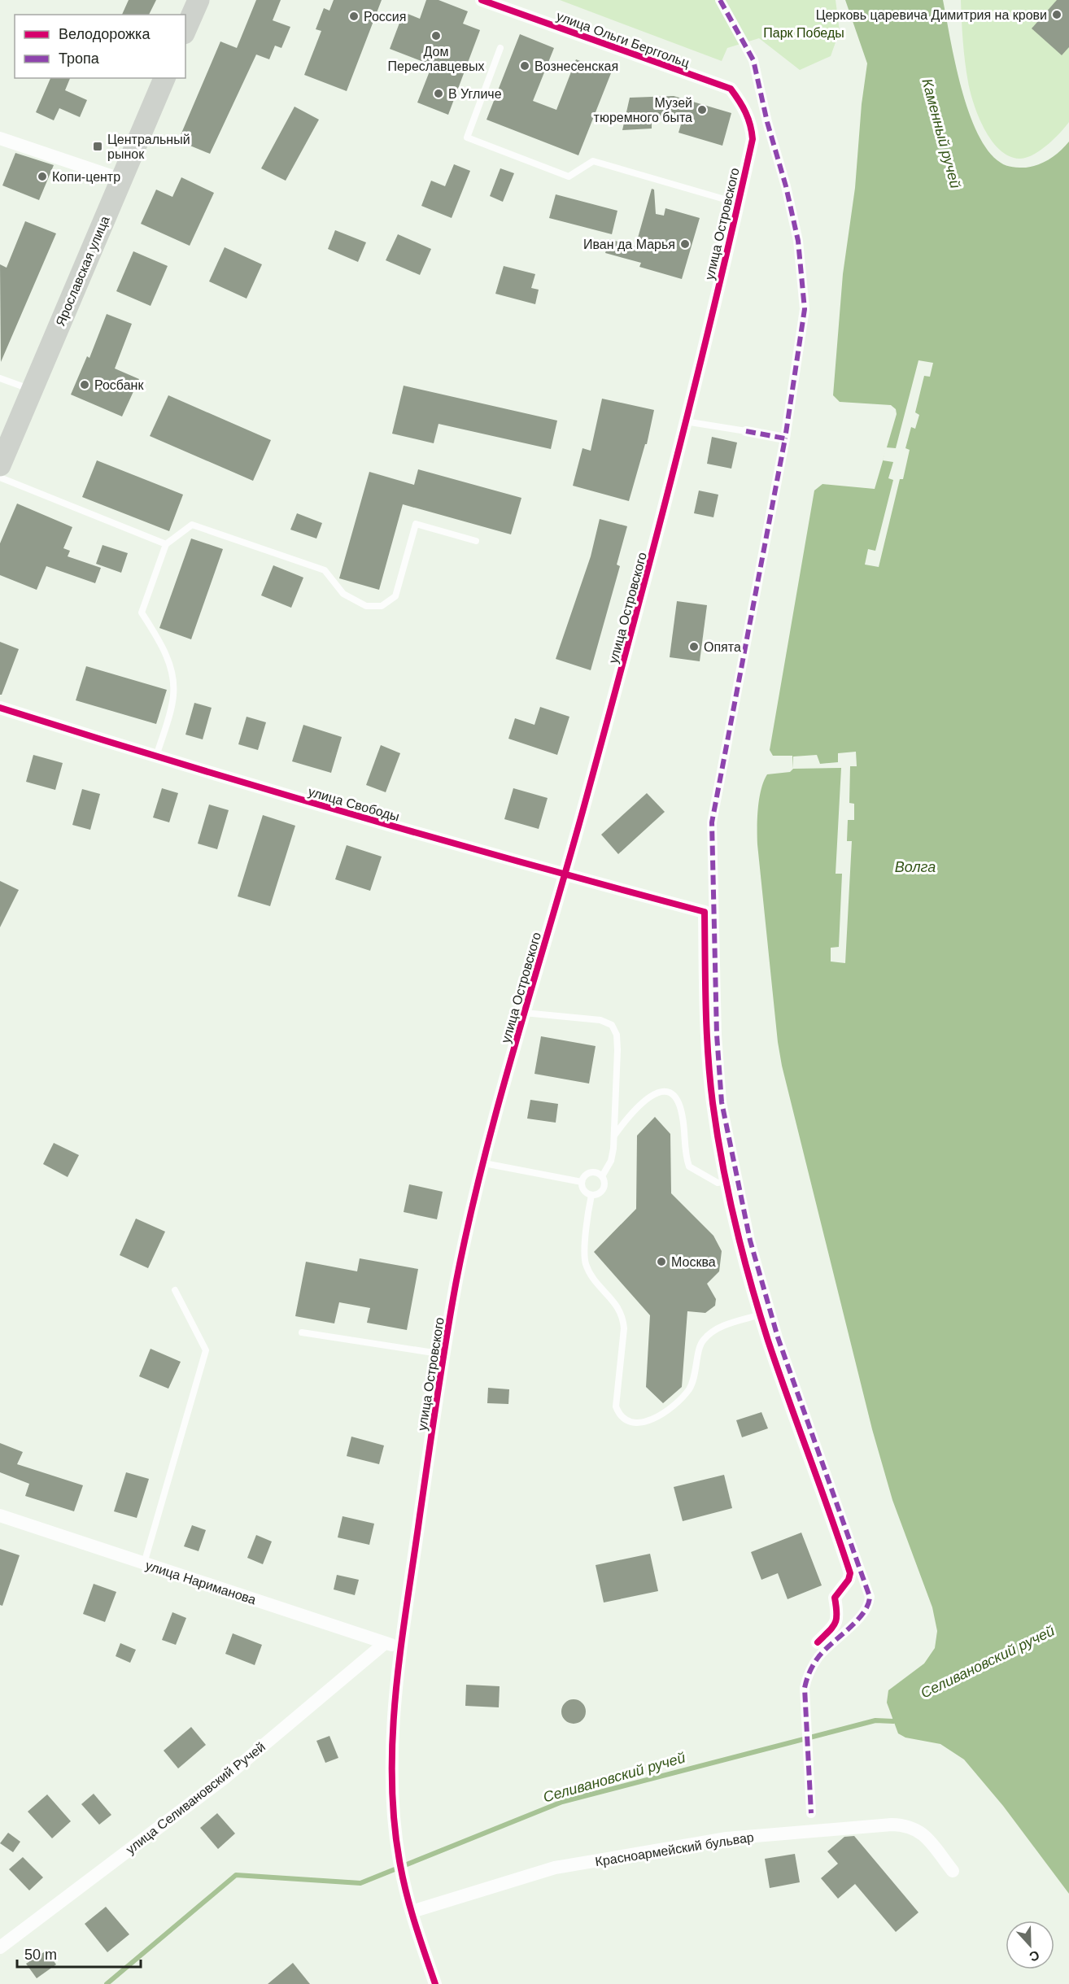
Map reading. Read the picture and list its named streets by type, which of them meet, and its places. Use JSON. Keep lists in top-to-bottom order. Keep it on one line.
{"streets":{"main road":["Ярославская улица"],"street":["улица Ольги Берггольц","улица Островского","улица Свободы","улица Нариманова","улица Селивановский Ручей","Красноармейский бульвар"]},"crossings":[["улица Ольги Берггольц","улица Островского"],["улица Островского","улица Свободы"],["улица Островского","улица Нариманова"],["улица Островского","Красноармейский бульвар"],["улица Нариманова","улица Селивановский Ручей"]],"water":["Каменный ручей","Волга","Селивановский ручей"],"parks":["Парк Победы"],"places":{"other":["Церковь царевича Димитрия на крови","Россия","Дом Переславцевых","Вознесенская","В Угличе","Музей тюремного быта","Копи-центр","Иван да Марья","Росбанк","Опята","Москва"],"transit":["Центральный рынок"]},"legend":["Велодорожка","Тропа"],"scale_bar":"50 m","north":"bottom"}
